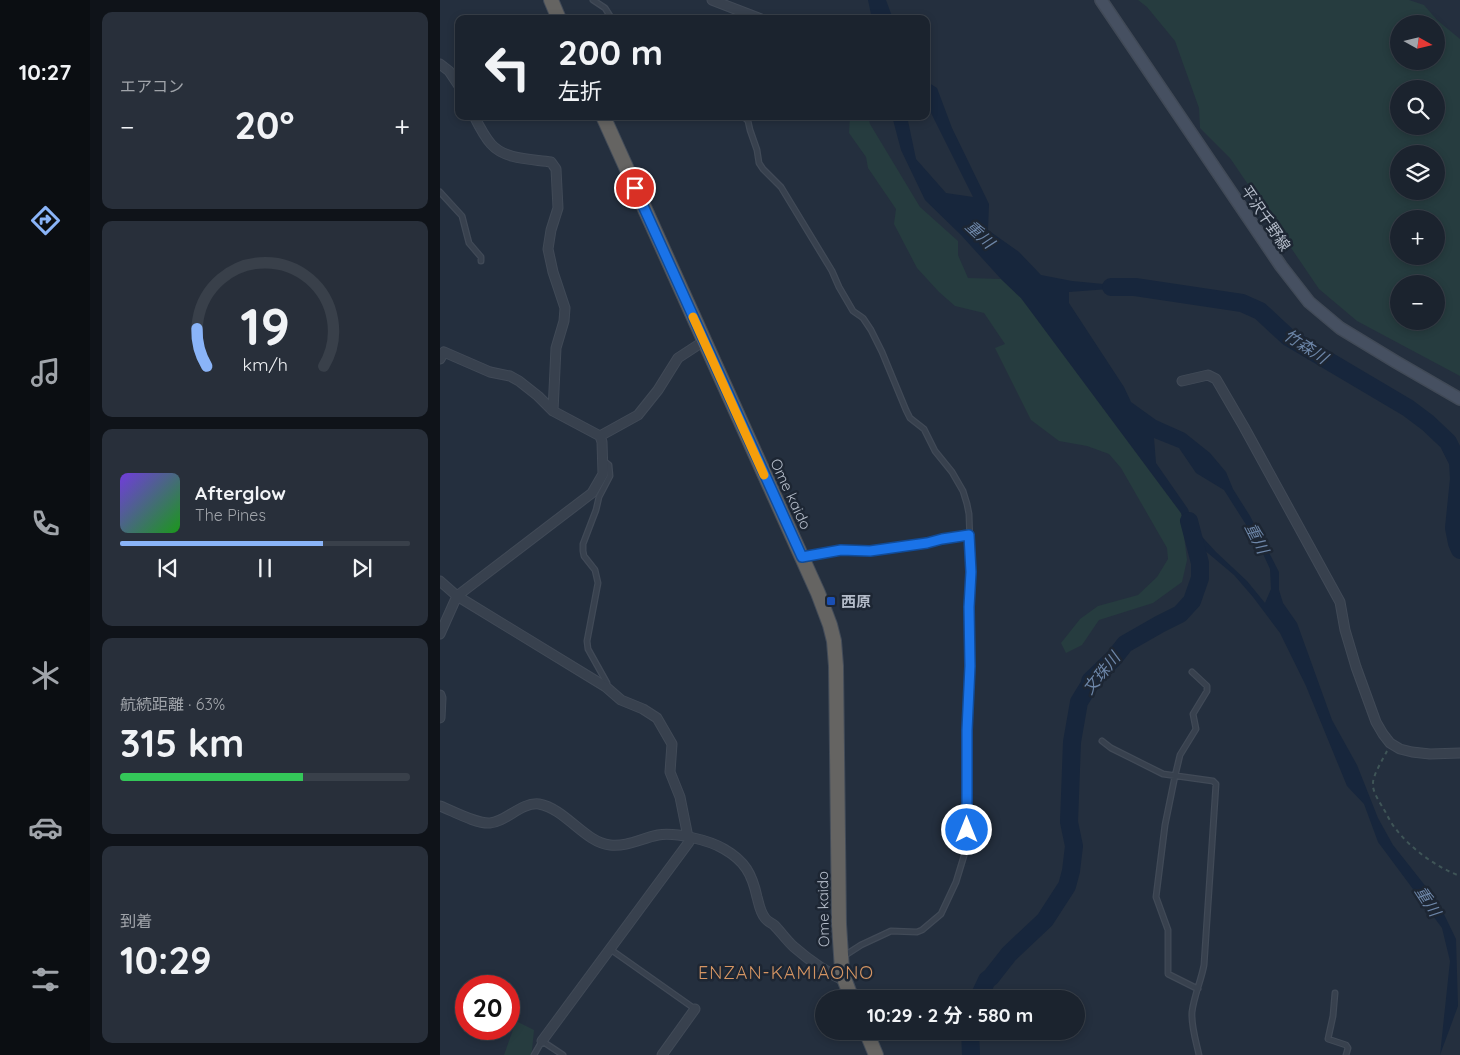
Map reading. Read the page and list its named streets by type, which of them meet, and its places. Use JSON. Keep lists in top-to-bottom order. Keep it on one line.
{"streets":{"highway":["Ome kaido"],"main road":["平沢千野線"]},"districts":["ENZAN-KAMIAONO"],"water":["重川","竹森川","文珠川"],"places":{"transit":["西原"]},"north":"right","page":{"tabs":"10:27","tile":["エアコン",["航続距離 · 63%","315 km"],["到着","10:29"]],"map_buttons":["+","−"],"turn":["200 m","左折"],"heat":["−","20°","+"],"song":["Afterglow","The Pines"],"limit":"20","trip":"10:29 · 2 分 · 580 m","gauge":["19","km/h"]}}
